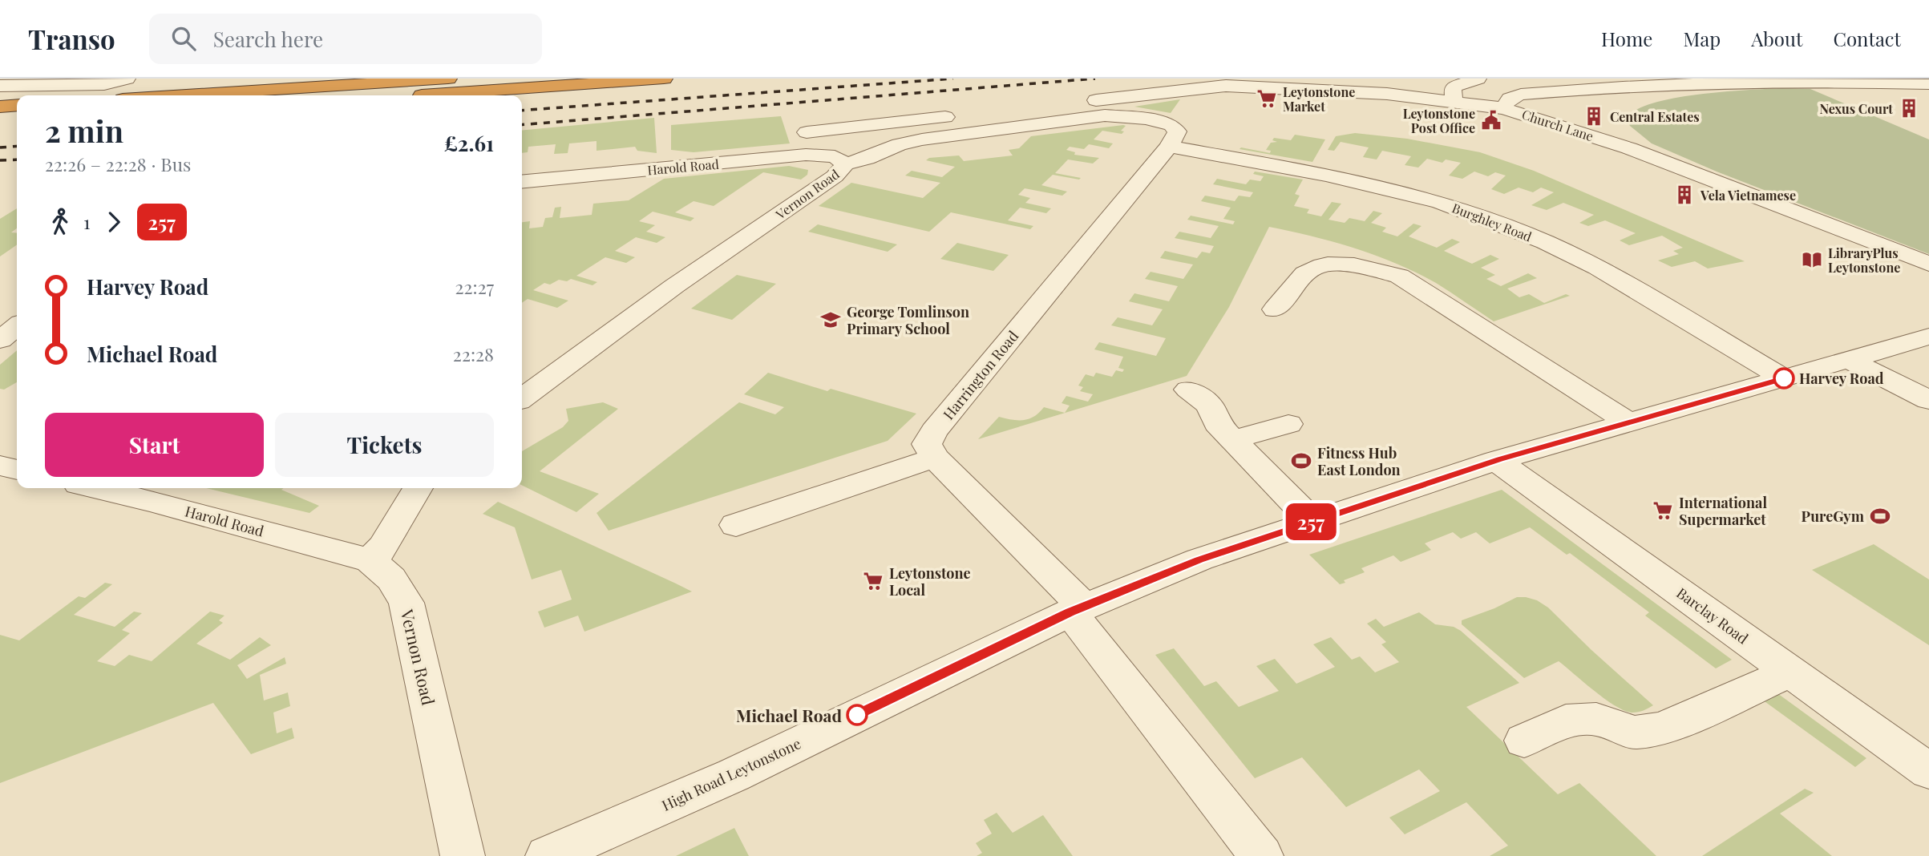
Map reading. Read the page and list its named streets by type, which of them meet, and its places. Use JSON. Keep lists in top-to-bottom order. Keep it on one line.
{"streets":{"street":["Church Lane","Harold Road","Vernon Road","Burghley Road","Harrington Road","Barclay Road","High Road Leytonstone"]},"crossings":[["Harold Road","Vernon Road"],["Vernon Road","Burghley Road"],["Vernon Road","Harrington Road"],["Burghley Road","Harrington Road"],["Burghley Road","High Road Leytonstone"],["Barclay Road","High Road Leytonstone"]],"places":{"supermarket":["Leytonstone Market","International Supermarket","Leytonstone Local"],"building":["Nexus Court","Central Estates","Vela Vietnamese"],"public building":["Leytonstone Post Office"],"library":["LibraryPlus Leytonstone"],"school or university":["George Tomlinson Primary School"],"other":["Harvey Road","Michael Road"],"sports":["Fitness Hub East London","PureGym"]},"lines":["bus line 257"],"page":{"header":"Transo","search":"Search here","nav":["Home","Map","About","Contact"],"on_map":"257","heading":["2 min","22:26 – 22:28 · Bus","£2.61"],"legs":["1","257"],"list":[{"name":"Harvey Road","value":"22:27"},{"name":"Michael Road","value":"22:28"}],"buttons":["Start","Tickets"]}}
